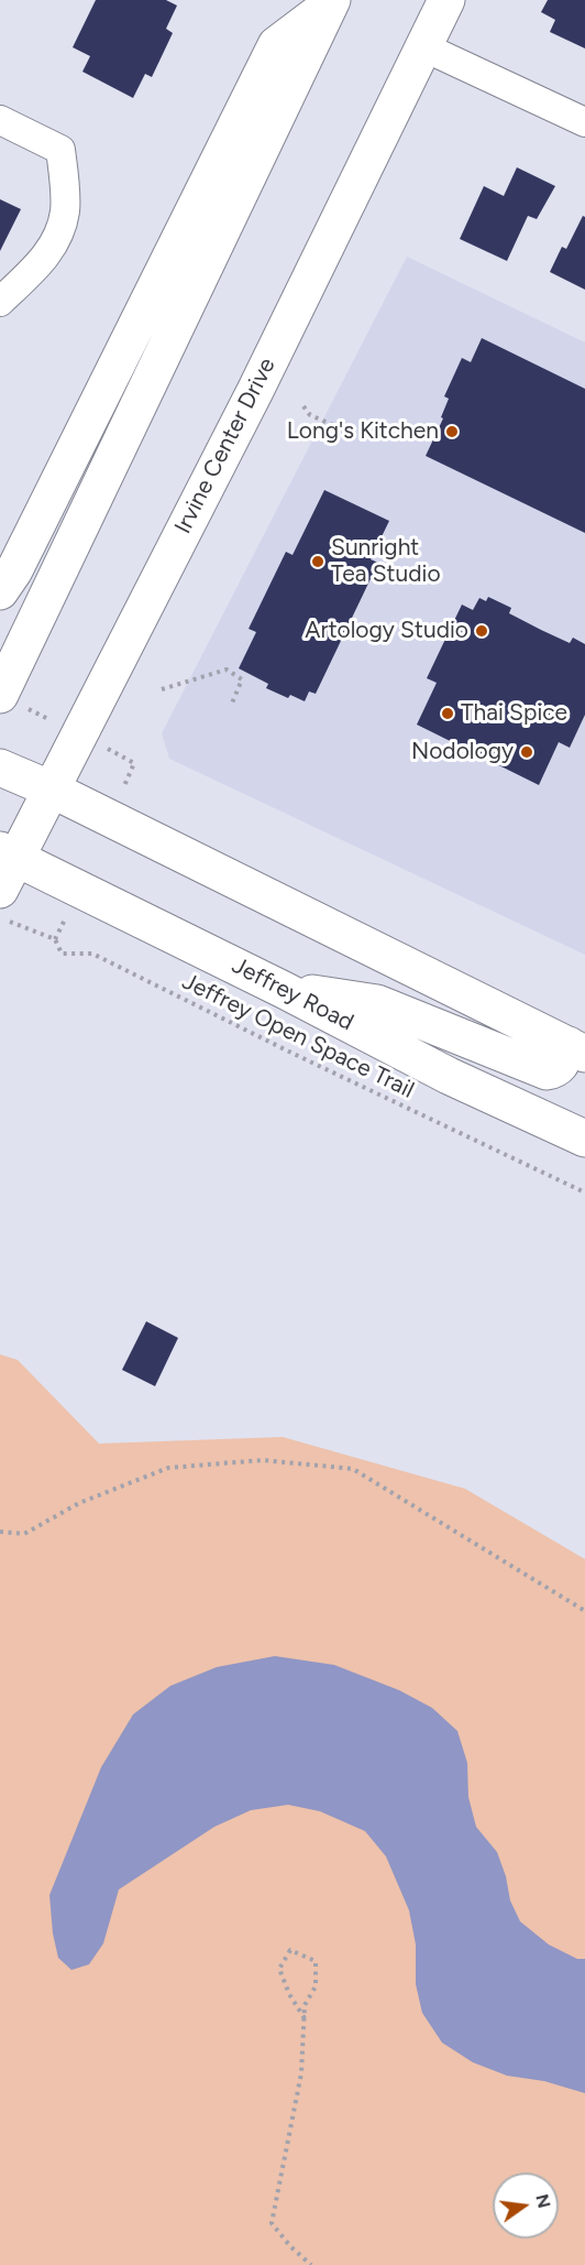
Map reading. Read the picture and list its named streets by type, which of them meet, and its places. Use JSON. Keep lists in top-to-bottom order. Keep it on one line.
{"streets":{"main road":["Irvine Center Drive","Jeffrey Road"],"path":["Jeffrey Open Space Trail"]},"crossings":[["Irvine Center Drive","Jeffrey Road"]],"places":["Long's Kitchen","Sunright Tea Studio","Artology Studio","Thai Spice","Nodology"],"north":"right"}
